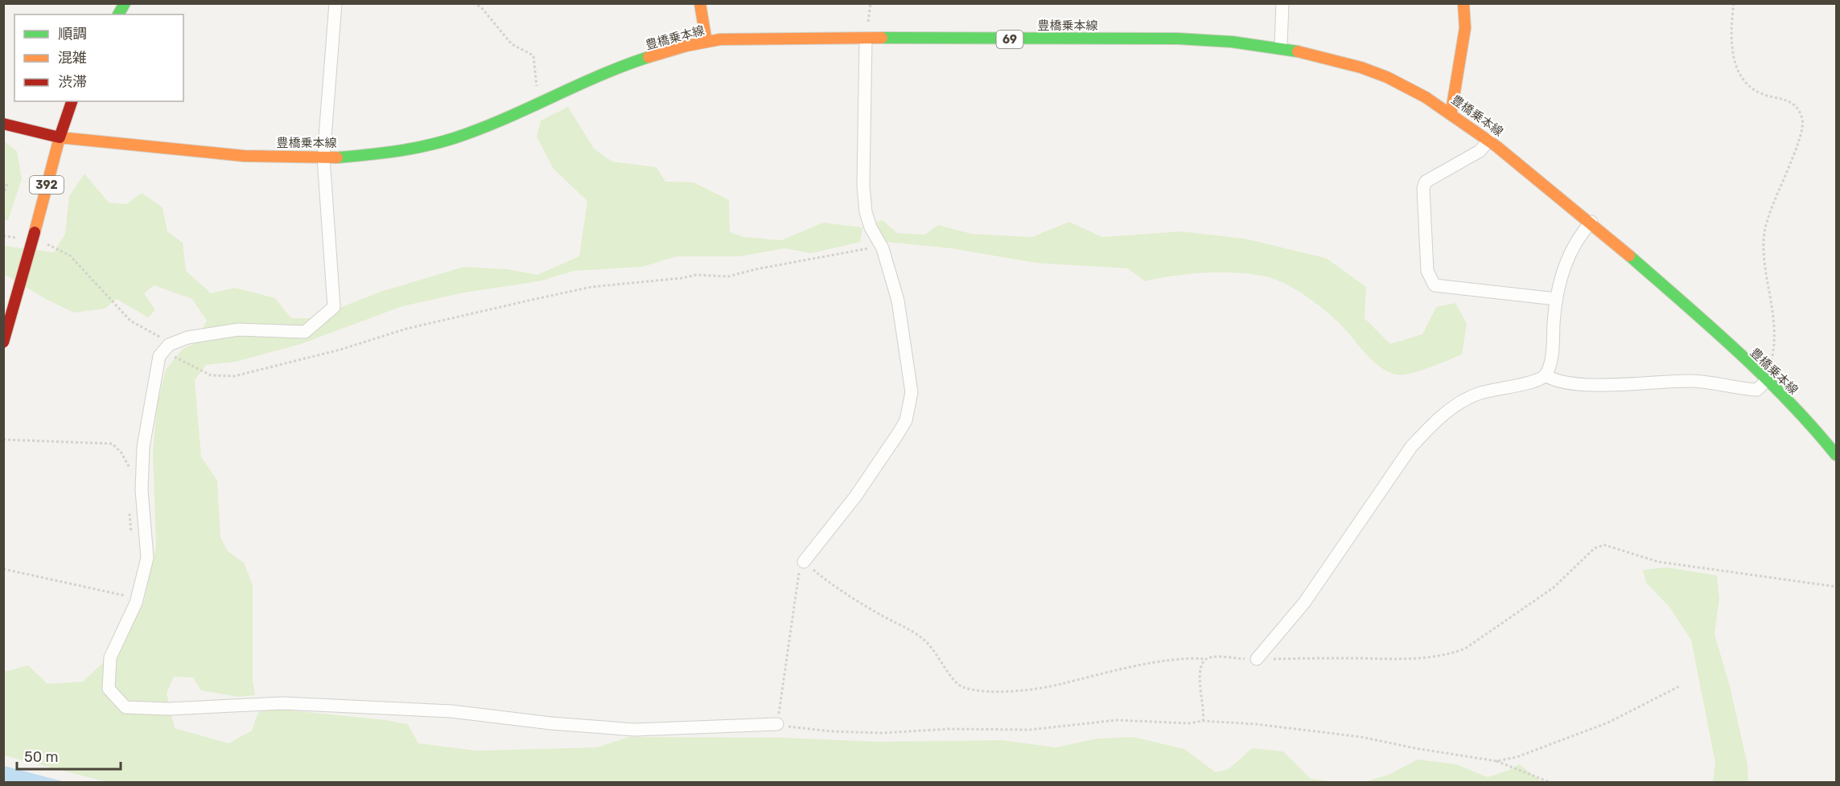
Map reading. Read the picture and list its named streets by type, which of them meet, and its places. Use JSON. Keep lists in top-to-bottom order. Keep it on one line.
{"streets":{"main road":["豊橋乗本線","69","392"]},"crossings":[["豊橋乗本線","392"]],"legend":["順調","混雑","渋滞"],"scale_bar":"50 m"}
